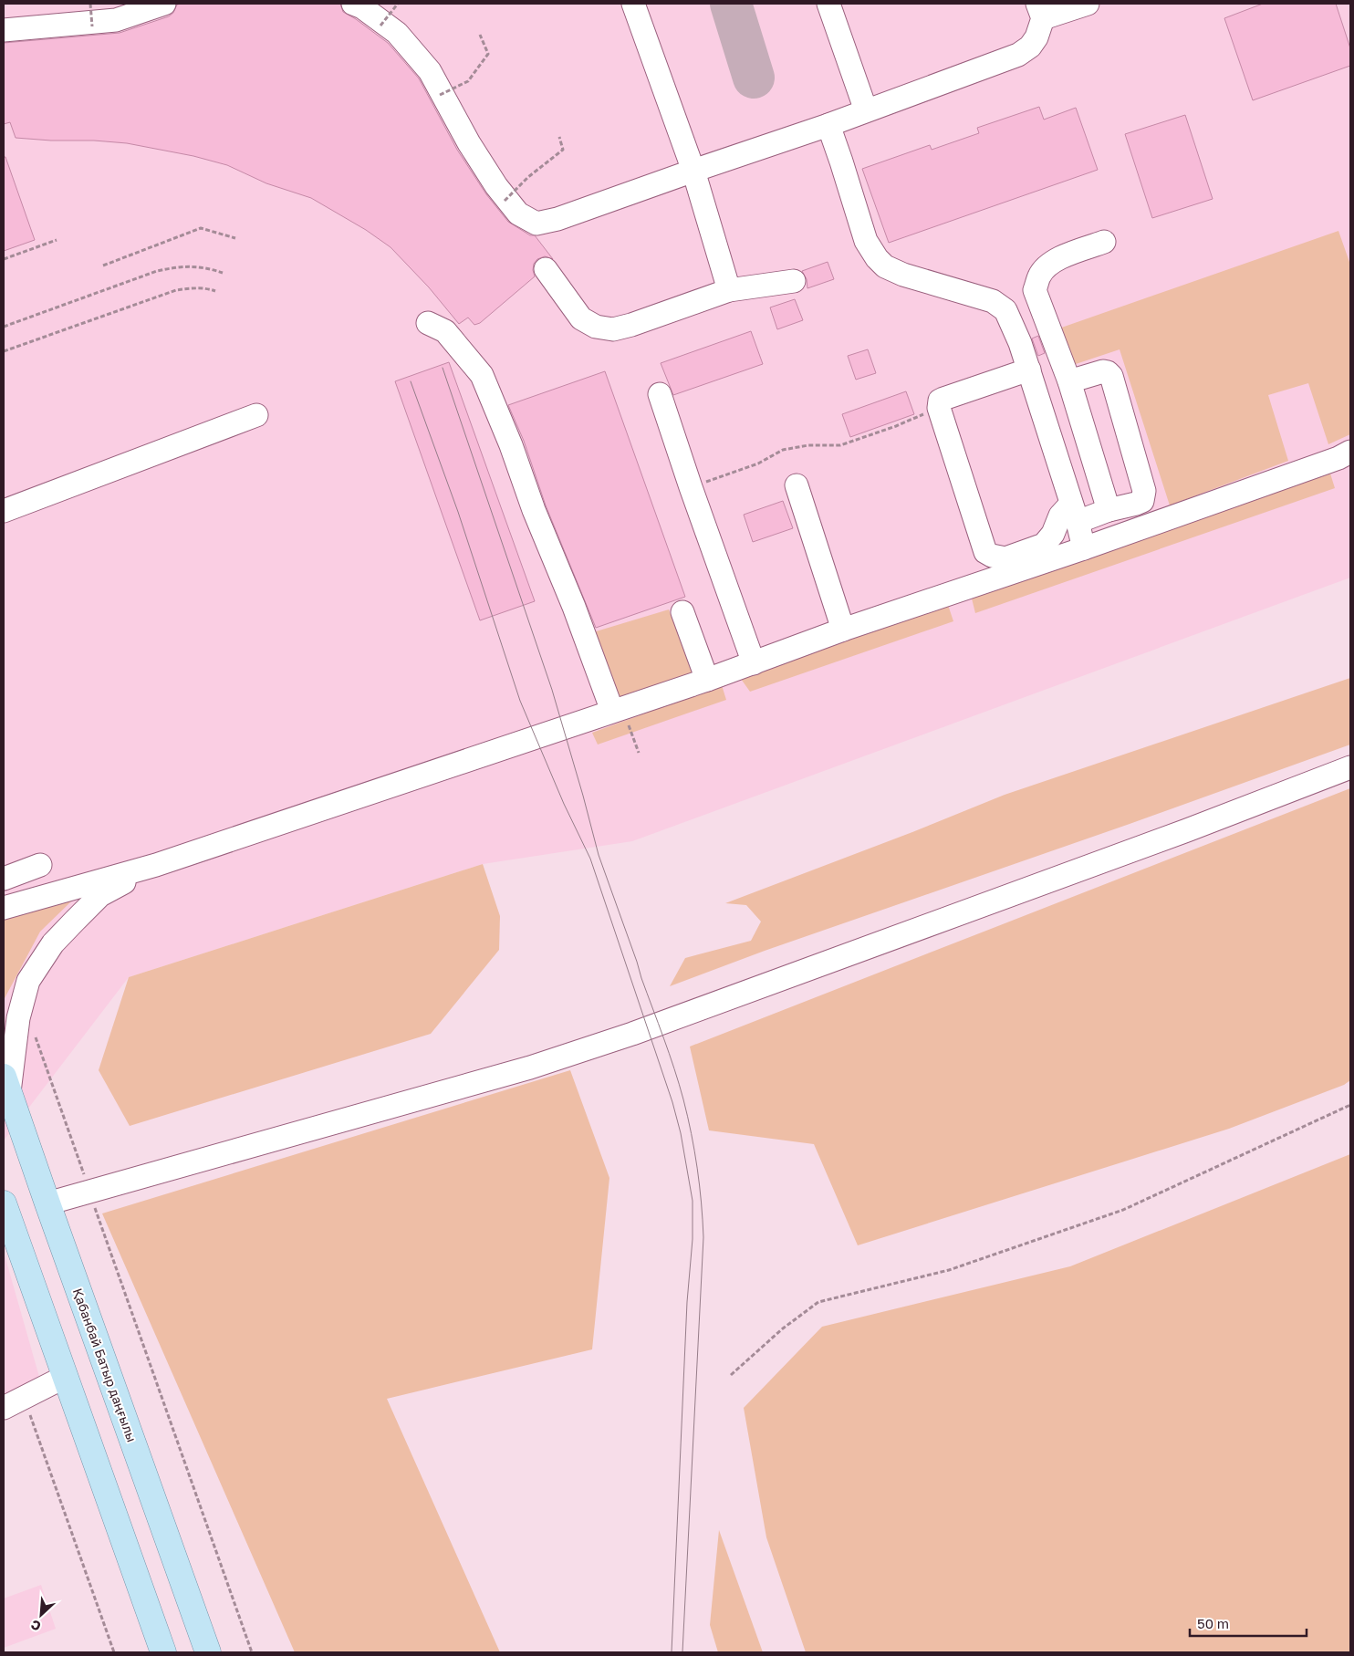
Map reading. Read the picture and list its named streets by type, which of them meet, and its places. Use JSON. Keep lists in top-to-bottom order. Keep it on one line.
{"streets":{"main road":["Қабанбай Батыр даңғылы"]},"scale_bar":"50 m","north":"bottom left"}
